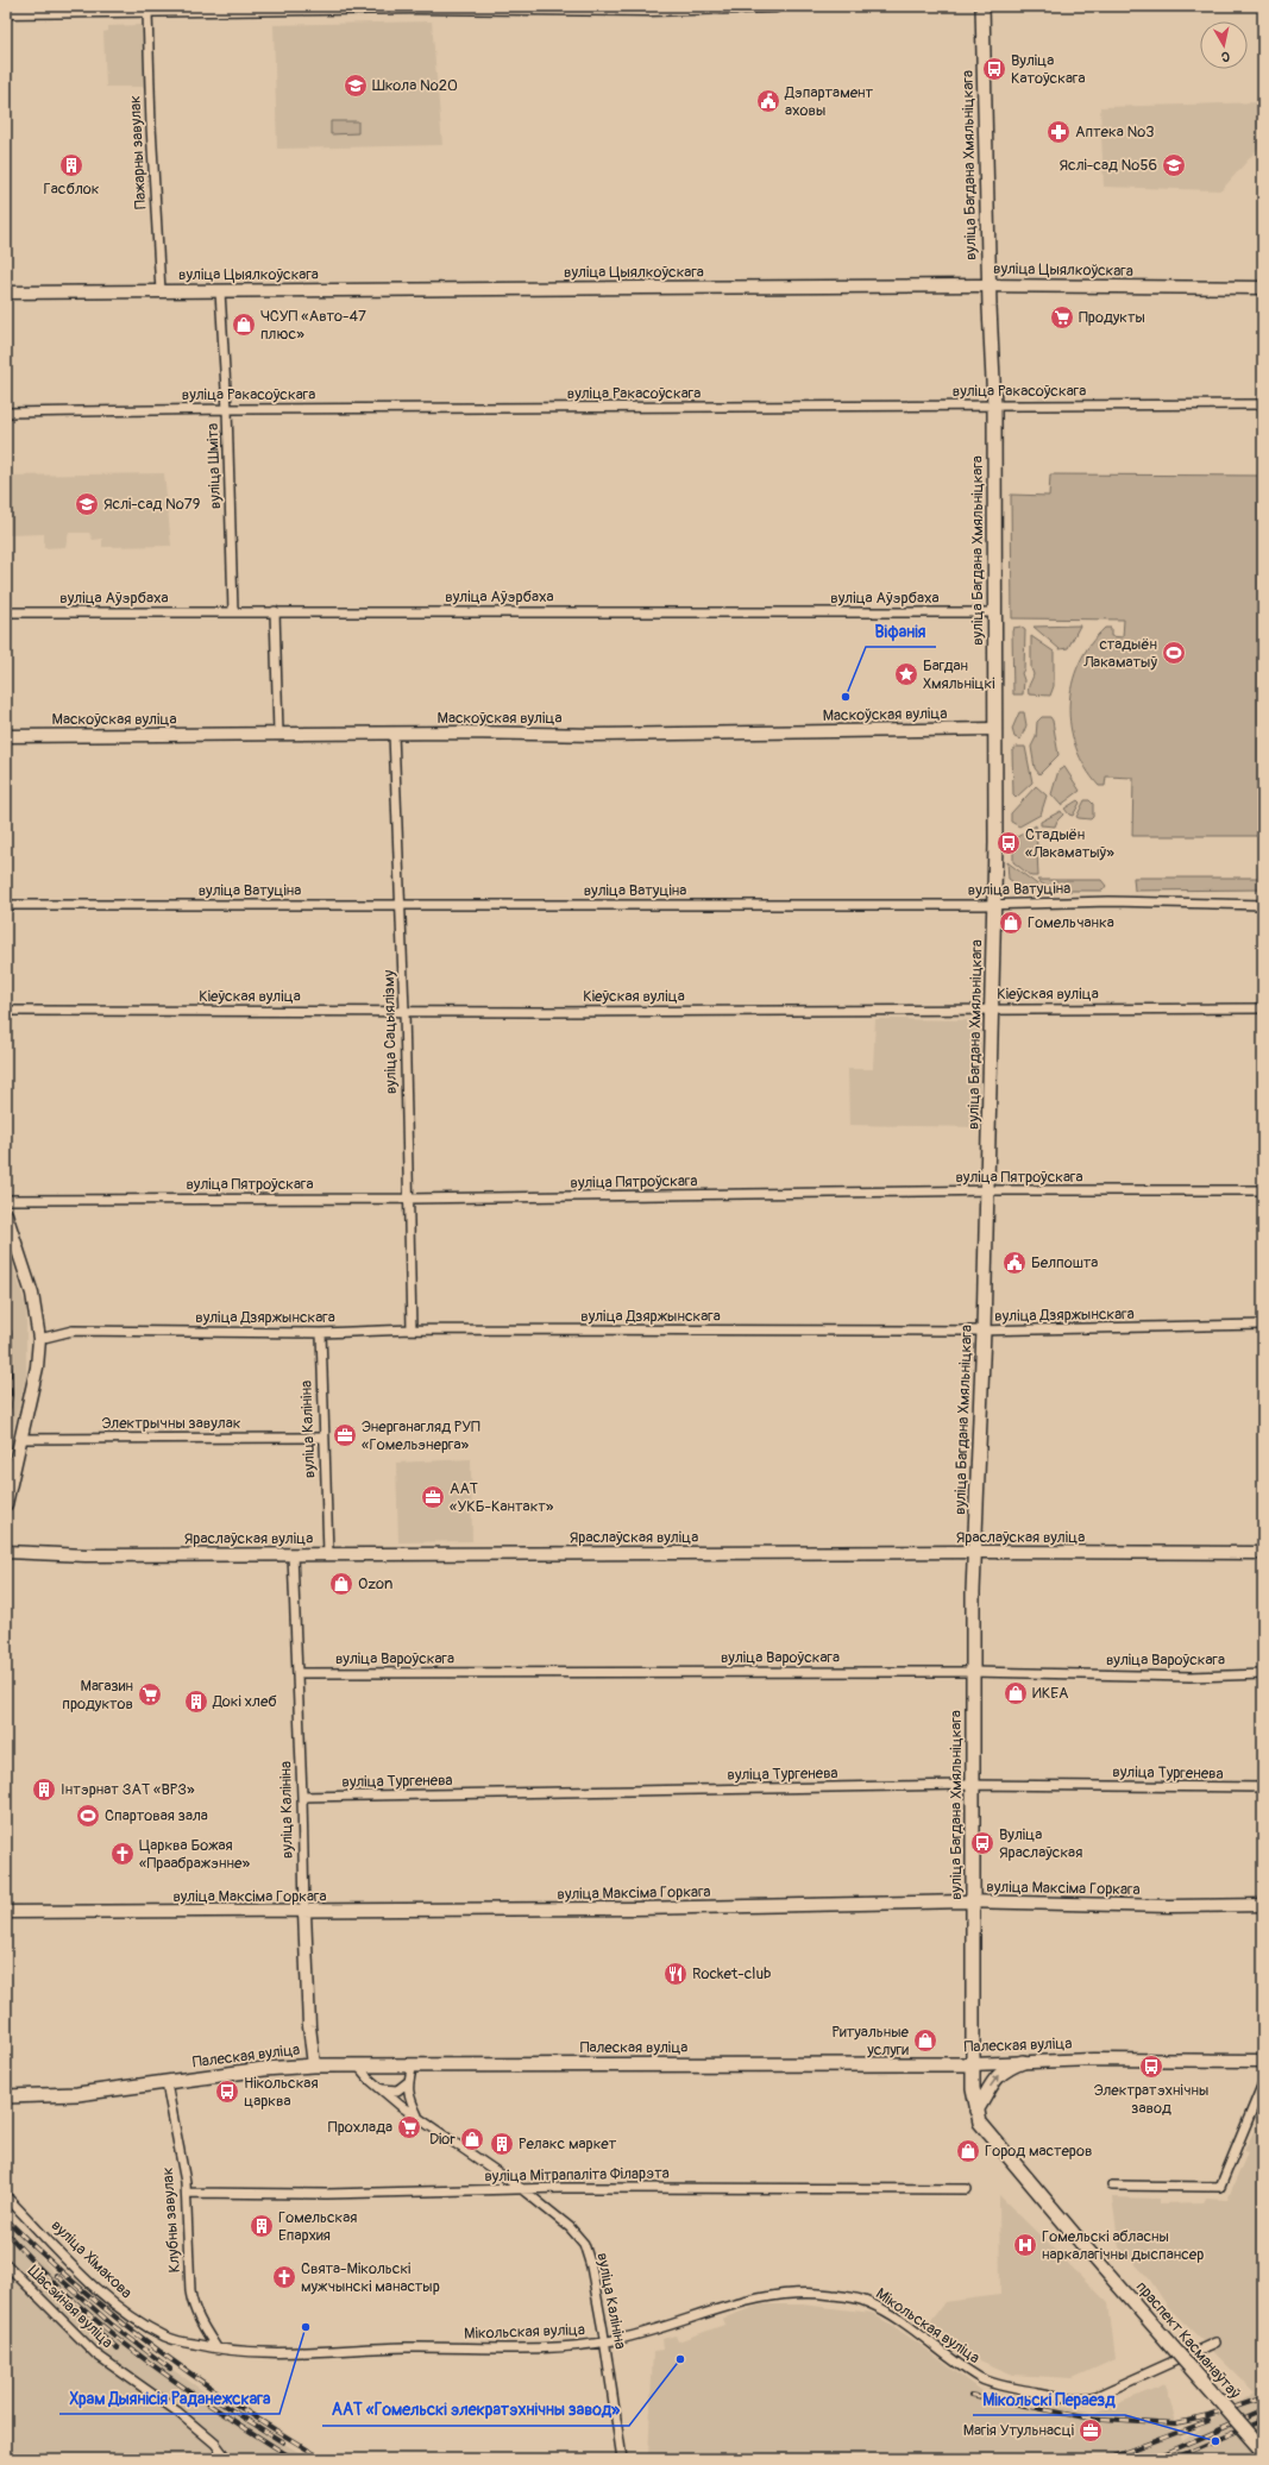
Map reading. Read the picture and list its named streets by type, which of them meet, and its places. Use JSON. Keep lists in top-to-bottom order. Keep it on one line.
{"streets":{"main road":["вуліца Багдана Хмяльніцкага","Палеская вуліца","праспект Касманаўтаў"],"street":["Пажарны завулак","вуліца Цыялкоўскага","вуліца Ракасоўскага","вуліца Шміта","вуліца Аўэрбаха","Маскоўская вуліца","вуліца Ватуціна","Кіеўская вуліца","вуліца Сацыялізму","вуліца Пятроўскага","вуліца Дзяржынскага","Электрычны завулак","вуліца Калініна","Яраслаўская вуліца","вуліца Вароўскага","вуліца Тургенева","вуліца Максіма Горкага","вуліца Мітрапаліта Філарэта","Клубны завулак","вуліца Хімакова","Шасэйная вуліца","Мікольская вуліца"]},"crossings":[["Пажарны завулак","вуліца Цыялкоўскага"],["вуліца Багдана Хмяльніцкага","вуліца Цыялкоўскага"],["вуліца Багдана Хмяльніцкага","вуліца Ракасоўскага"],["вуліца Багдана Хмяльніцкага","вуліца Аўэрбаха"],["вуліца Багдана Хмяльніцкага","Маскоўская вуліца"],["вуліца Багдана Хмяльніцкага","вуліца Ватуціна"],["вуліца Багдана Хмяльніцкага","Кіеўская вуліца"],["вуліца Багдана Хмяльніцкага","вуліца Пятроўскага"],["вуліца Багдана Хмяльніцкага","вуліца Дзяржынскага"],["вуліца Багдана Хмяльніцкага","Яраслаўская вуліца"],["вуліца Багдана Хмяльніцкага","вуліца Вароўскага"],["вуліца Багдана Хмяльніцкага","вуліца Тургенева"],["вуліца Багдана Хмяльніцкага","вуліца Максіма Горкага"],["вуліца Багдана Хмяльніцкага","Палеская вуліца"],["вуліца Багдана Хмяльніцкага","праспект Касманаўтаў"],["вуліца Цыялкоўскага","вуліца Шміта"],["вуліца Ракасоўскага","вуліца Шміта"],["вуліца Шміта","вуліца Аўэрбаха"],["Маскоўская вуліца","вуліца Сацыялізму"],["вуліца Ватуціна","вуліца Сацыялізму"],["Кіеўская вуліца","вуліца Сацыялізму"],["вуліца Сацыялізму","вуліца Пятроўскага"],["вуліца Сацыялізму","вуліца Дзяржынскага"],["вуліца Дзяржынскага","вуліца Калініна"],["Электрычны завулак","вуліца Калініна"],["вуліца Калініна","Яраслаўская вуліца"],["вуліца Калініна","вуліца Вароўскага"],["вуліца Калініна","вуліца Тургенева"],["вуліца Калініна","вуліца Максіма Горкага"],["вуліца Калініна","Палеская вуліца"],["вуліца Калініна","вуліца Мітрапаліта Філарэта"],["вуліца Калініна","Мікольская вуліца"],["Палеская вуліца","Клубны завулак"],["Палеская вуліца","праспект Касманаўтаў"],["вуліца Мітрапаліта Філарэта","Клубны завулак"],["Клубны завулак","вуліца Хімакова"],["Клубны завулак","Мікольская вуліца"],["вуліца Хімакова","Мікольская вуліца"]],"places":{"bus stop":["Вуліца Катоўскага","Стадыён «Лакаматыў»","Вуліца Яраслаўская","Электратэхнічны завод","Нікольская царква"],"school or university":["Школа №20","Яслі-сад №56","Яслі-сад №79"],"public building":["Дэпартамент аховы","Белпошта"],"pharmacy":["Аптека №3"],"building":["Гасблок","Докі хлеб","Інтэрнат ЗАТ «ВРЗ»","Релакс маркет","Гомельская Епархия"],"supermarket":["Продукты","Магазин продуктов","Прохлада"],"shop":["ЧСУП «Авто-47 плюс»","Гомельчанка","Ozon","ИКЕА","Ритуальные услуги","Dior","Город мастеров"],"sports":["стадыён Лакаматыў","Спартовая зала"],"place":["Багдан Хмяльніцкі"],"other":["Віфанія","Храм Дыянісія Раданежскага","ААТ «Гомельскі элекратэхнічны завод»","Мікольскі Пераезд"],"office":["Энерганагляд РУП «Гомельэнерга»","ААТ «УКБ-Кантакт»","Магія Утульнасці"],"church":["Царква Божая «Праабражэнне»","Свята-Мікольскі мужчынскі манастыр"],"restaurant":["Rocket-club"],"hospital":["Гомельскі абласны наркалагічны дыспансер"]},"north":"bottom"}
